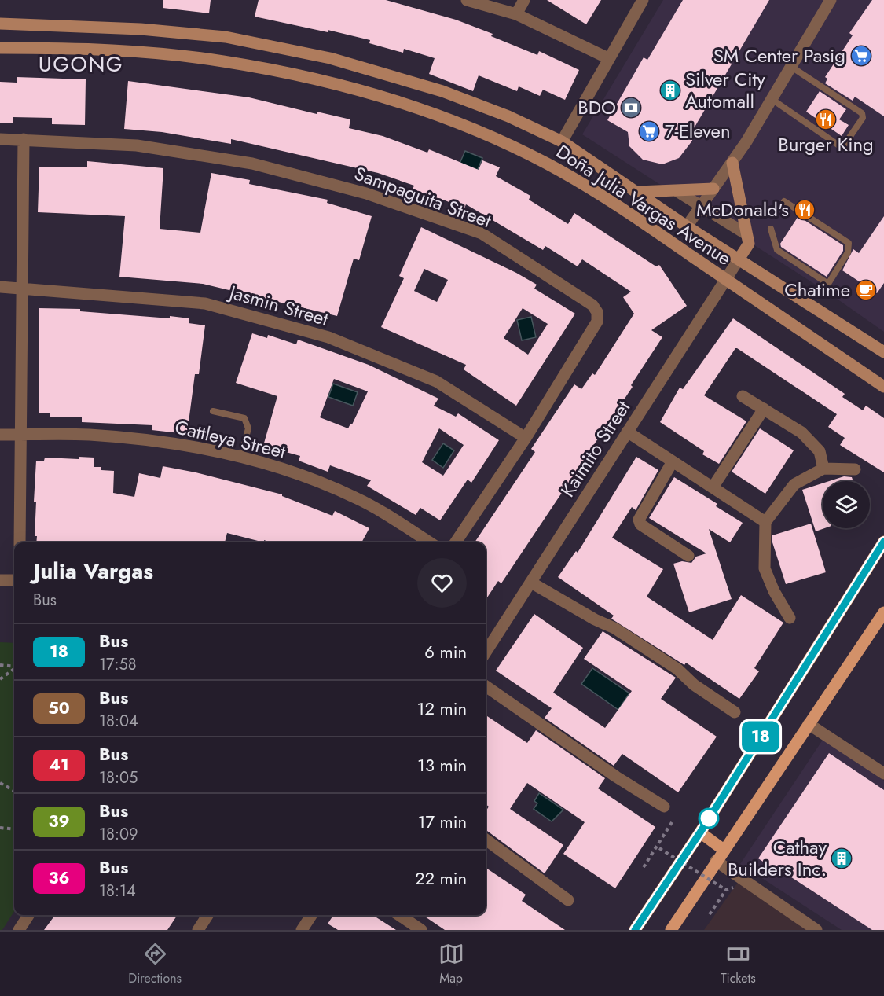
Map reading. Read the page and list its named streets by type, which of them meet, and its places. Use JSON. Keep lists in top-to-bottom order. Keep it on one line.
{"streets":{"main road":["Doña Julia Vargas Avenue"],"street":["Sampaguita Street","Jasmin Street","Cattleya Street","Kaimito Street"]},"crossings":[["Sampaguita Street","Jasmin Street"],["Doña Julia Vargas Avenue","Kaimito Street"]],"districts":["UGONG"],"places":{"supermarket":["SM Center Pasig","7-Eleven"],"building":["Silver City Automall","Cathay Builders Inc."],"bank":["BDO"],"restaurant":["Burger King","McDonald's"],"cafe":["Chatime"]},"lines":["bus line 18"],"page":{"on_map":"18","heading":["Julia Vargas","Bus"],"list":[{"mark":"18","name":"Bus","note":"17:58","value":"6 min"},{"mark":"50","name":"Bus","note":"18:04","value":"12 min"},{"mark":"41","name":"Bus","note":"18:05","value":"13 min"},{"mark":"39","name":"Bus","note":"18:09","value":"17 min"},{"mark":"36","name":"Bus","note":"18:14","value":"22 min"}],"tabs":["Directions","Map","Tickets"]}}
